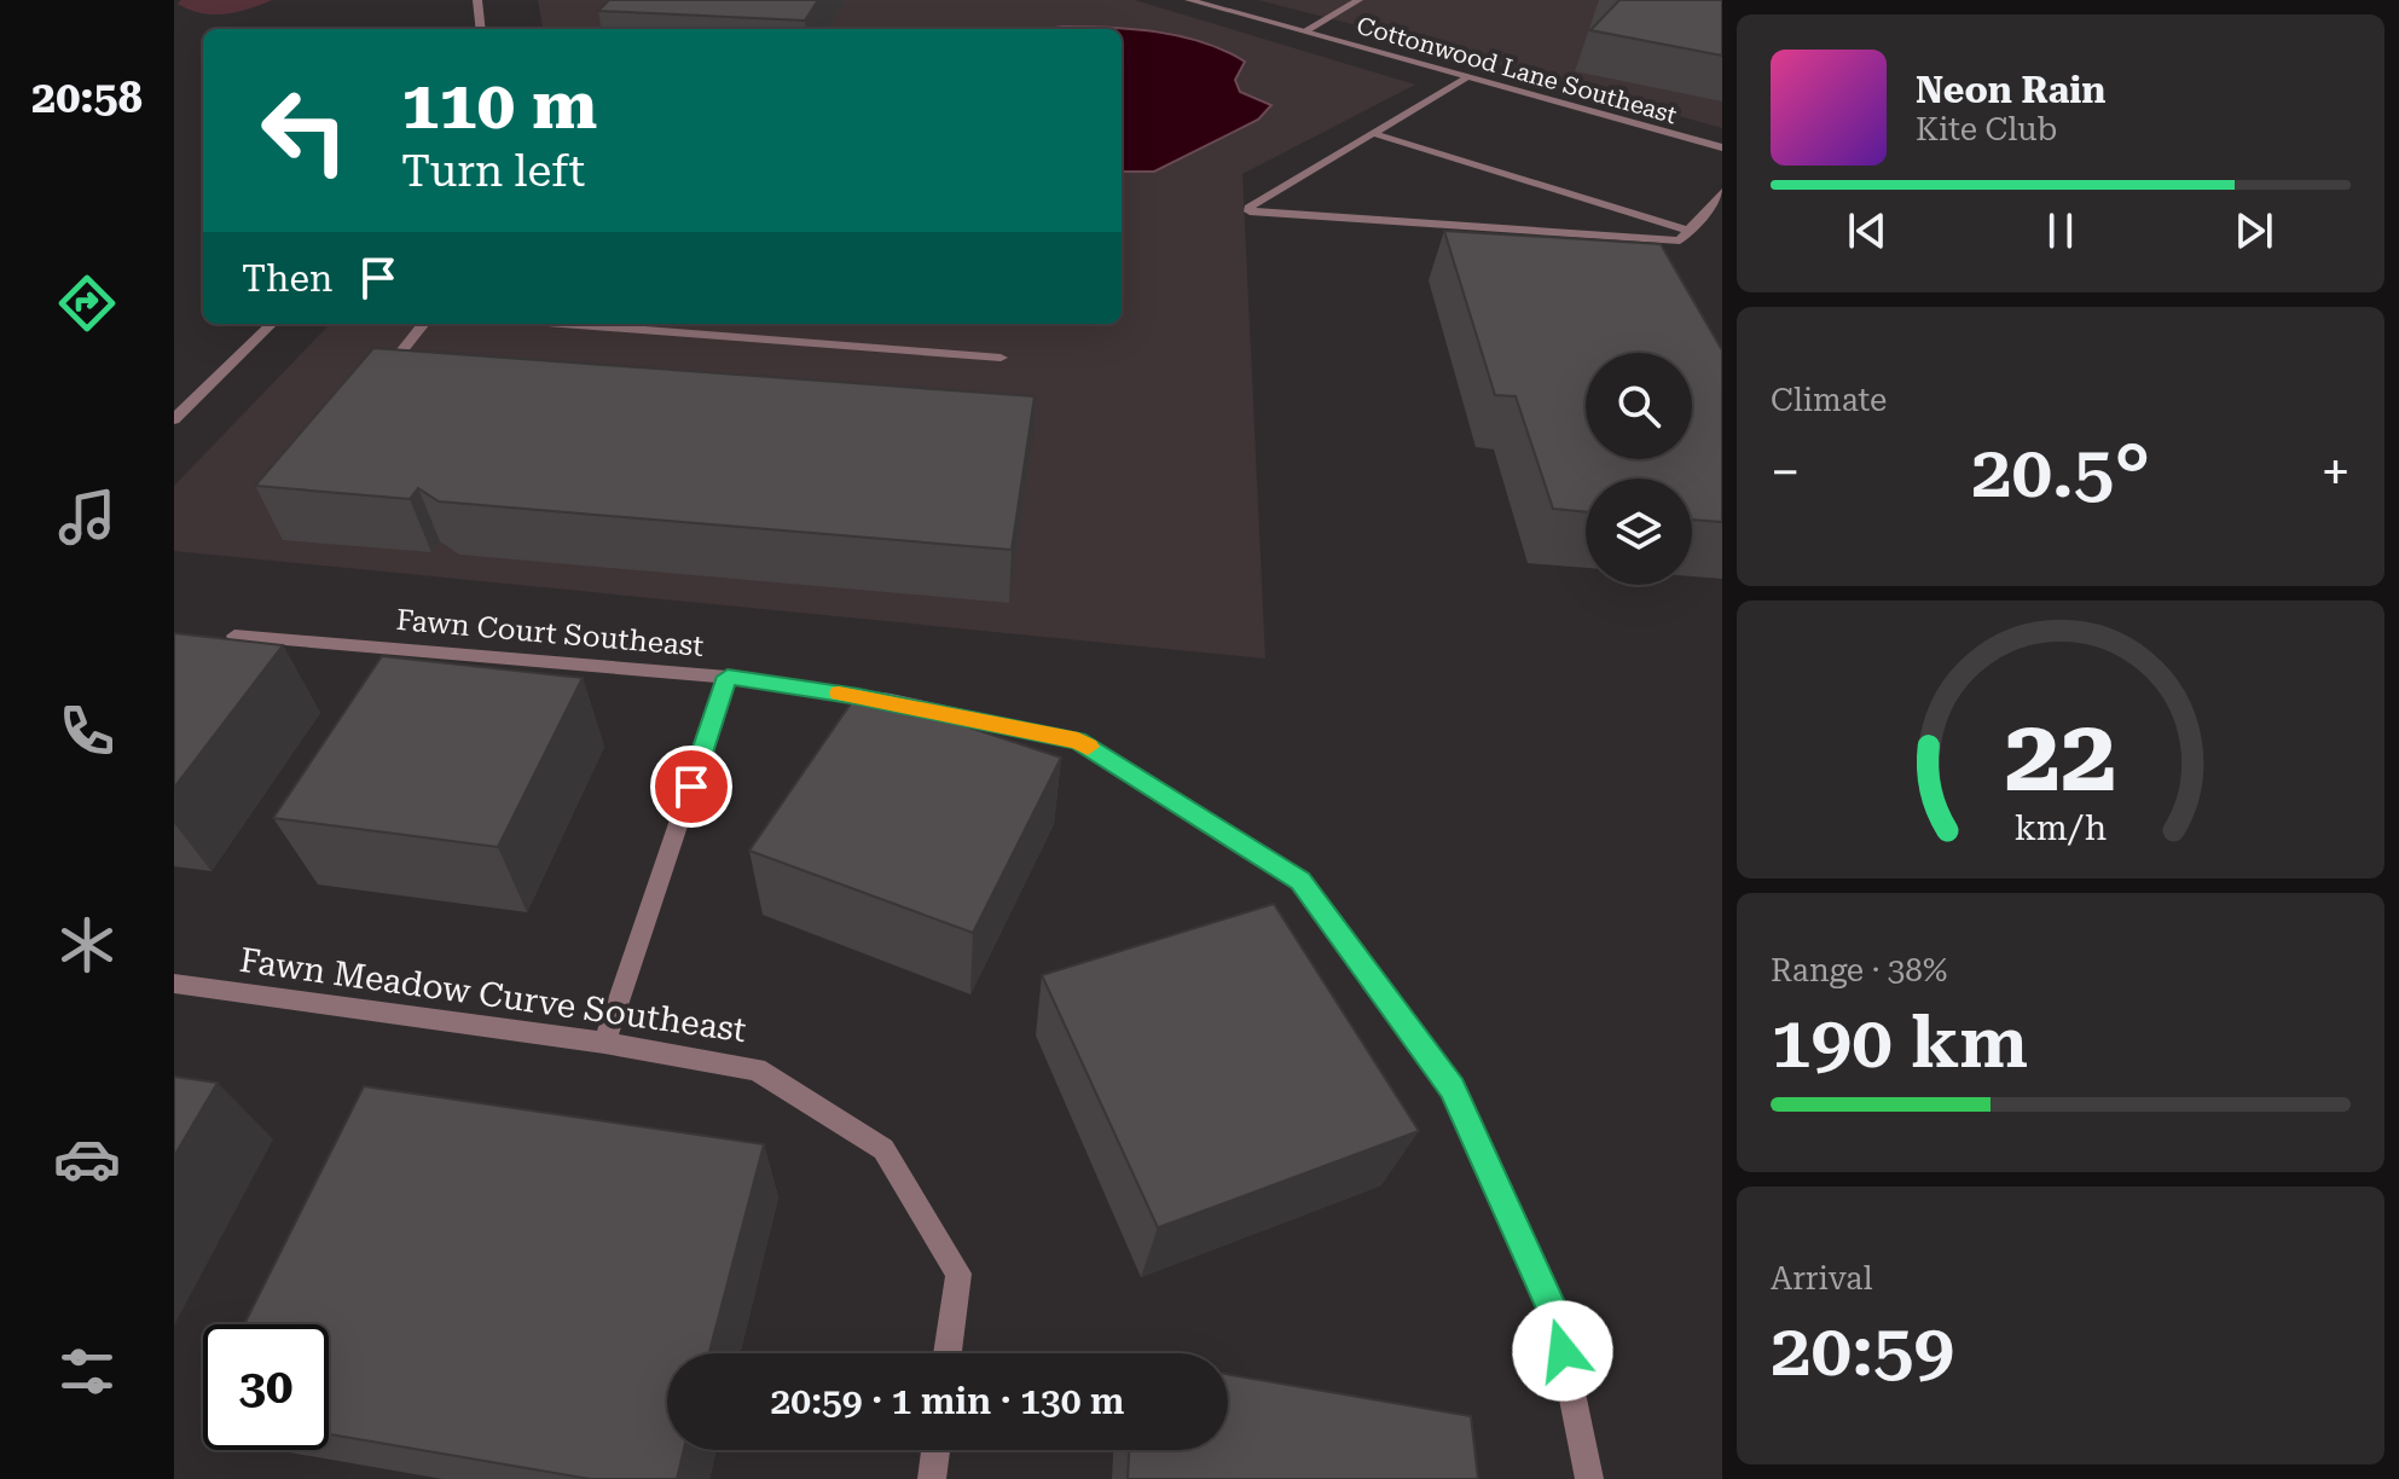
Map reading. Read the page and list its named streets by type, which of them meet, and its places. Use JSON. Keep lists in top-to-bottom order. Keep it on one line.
{"streets":{"street":["Cottonwood Lane Southeast","Fawn Court Southeast","Fawn Meadow Curve Southeast"]},"page":{"tabs":"20:58","turn":["110 m","Turn left"],"song":["Neon Rain","Kite Club"],"then":"Then","tile":["Climate",["Range · 38%","190 km"],["Arrival","20:59"]],"heat":["−","20.5°","+"],"limit":"30","trip":"20:59 · 1 min · 130 m","gauge":["22","km/h"]}}
